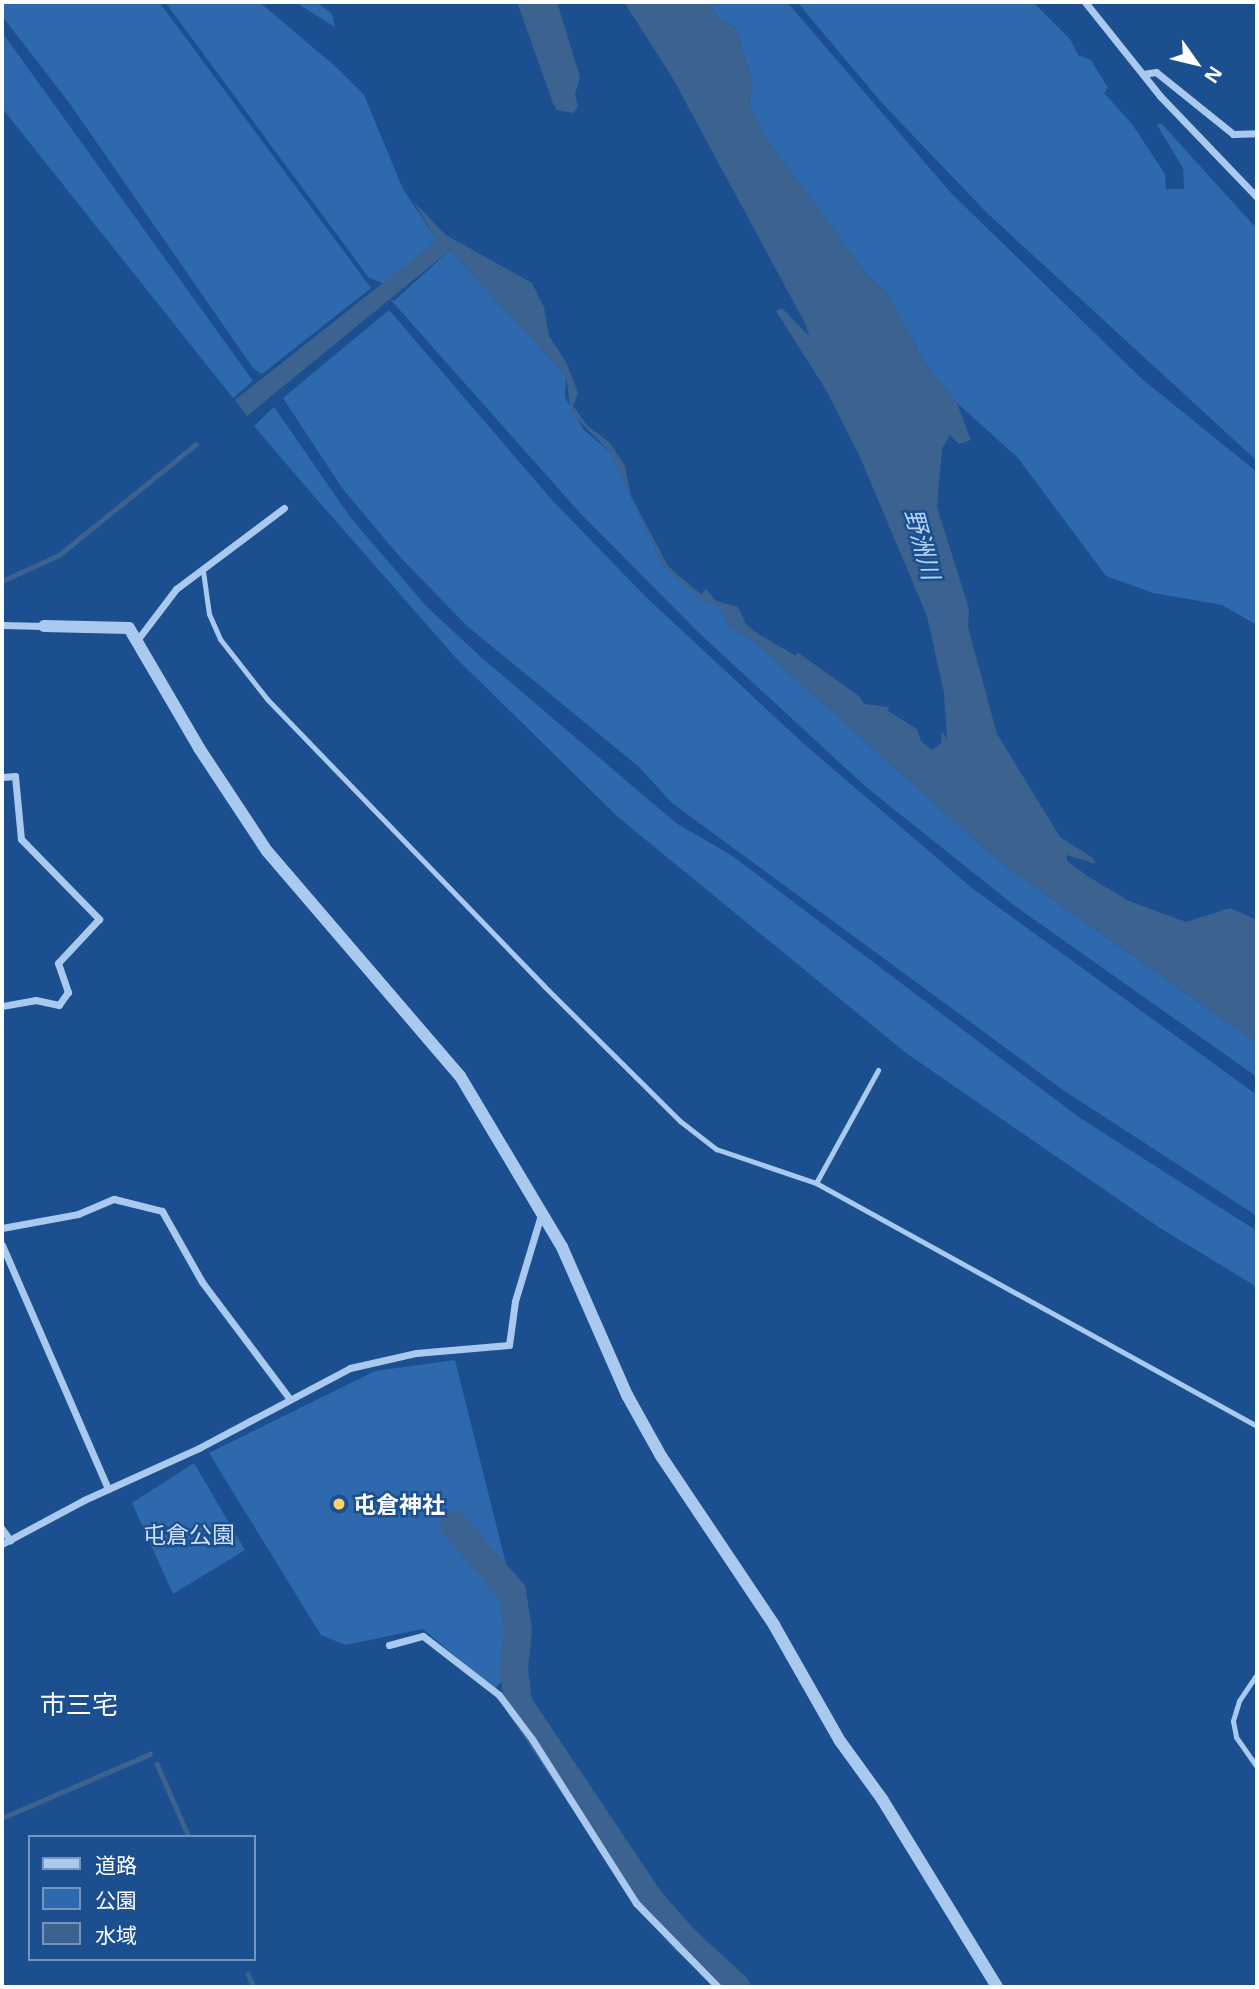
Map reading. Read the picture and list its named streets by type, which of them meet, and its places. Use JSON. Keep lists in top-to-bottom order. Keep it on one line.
{"districts":["市三宅"],"water":["野洲川"],"parks":["屯倉公園"],"places":["屯倉神社"],"legend":["道路","公園","水域"],"north":"bottom right"}
